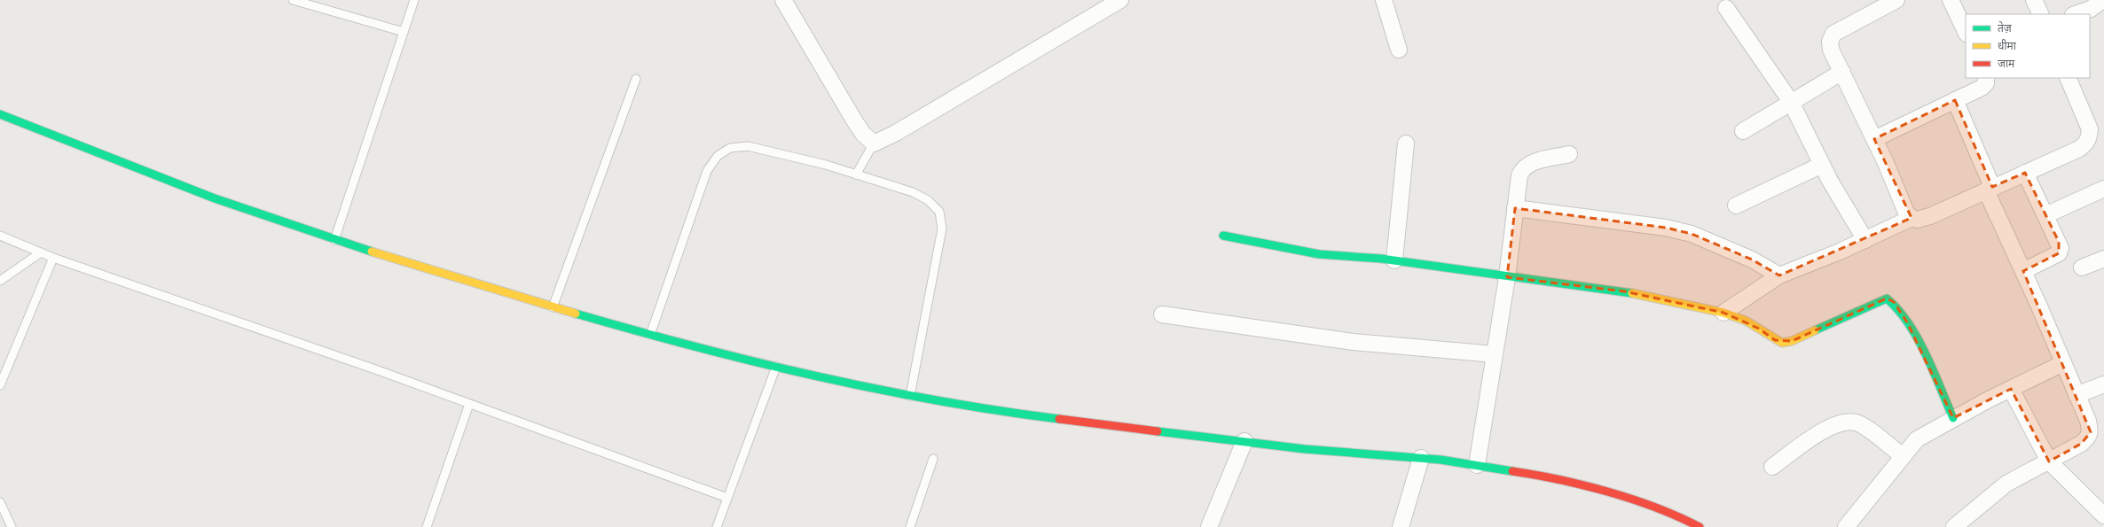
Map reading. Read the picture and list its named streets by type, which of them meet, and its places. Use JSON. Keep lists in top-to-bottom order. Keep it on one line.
{"legend":["तेज़","धीमा","जाम"]}
